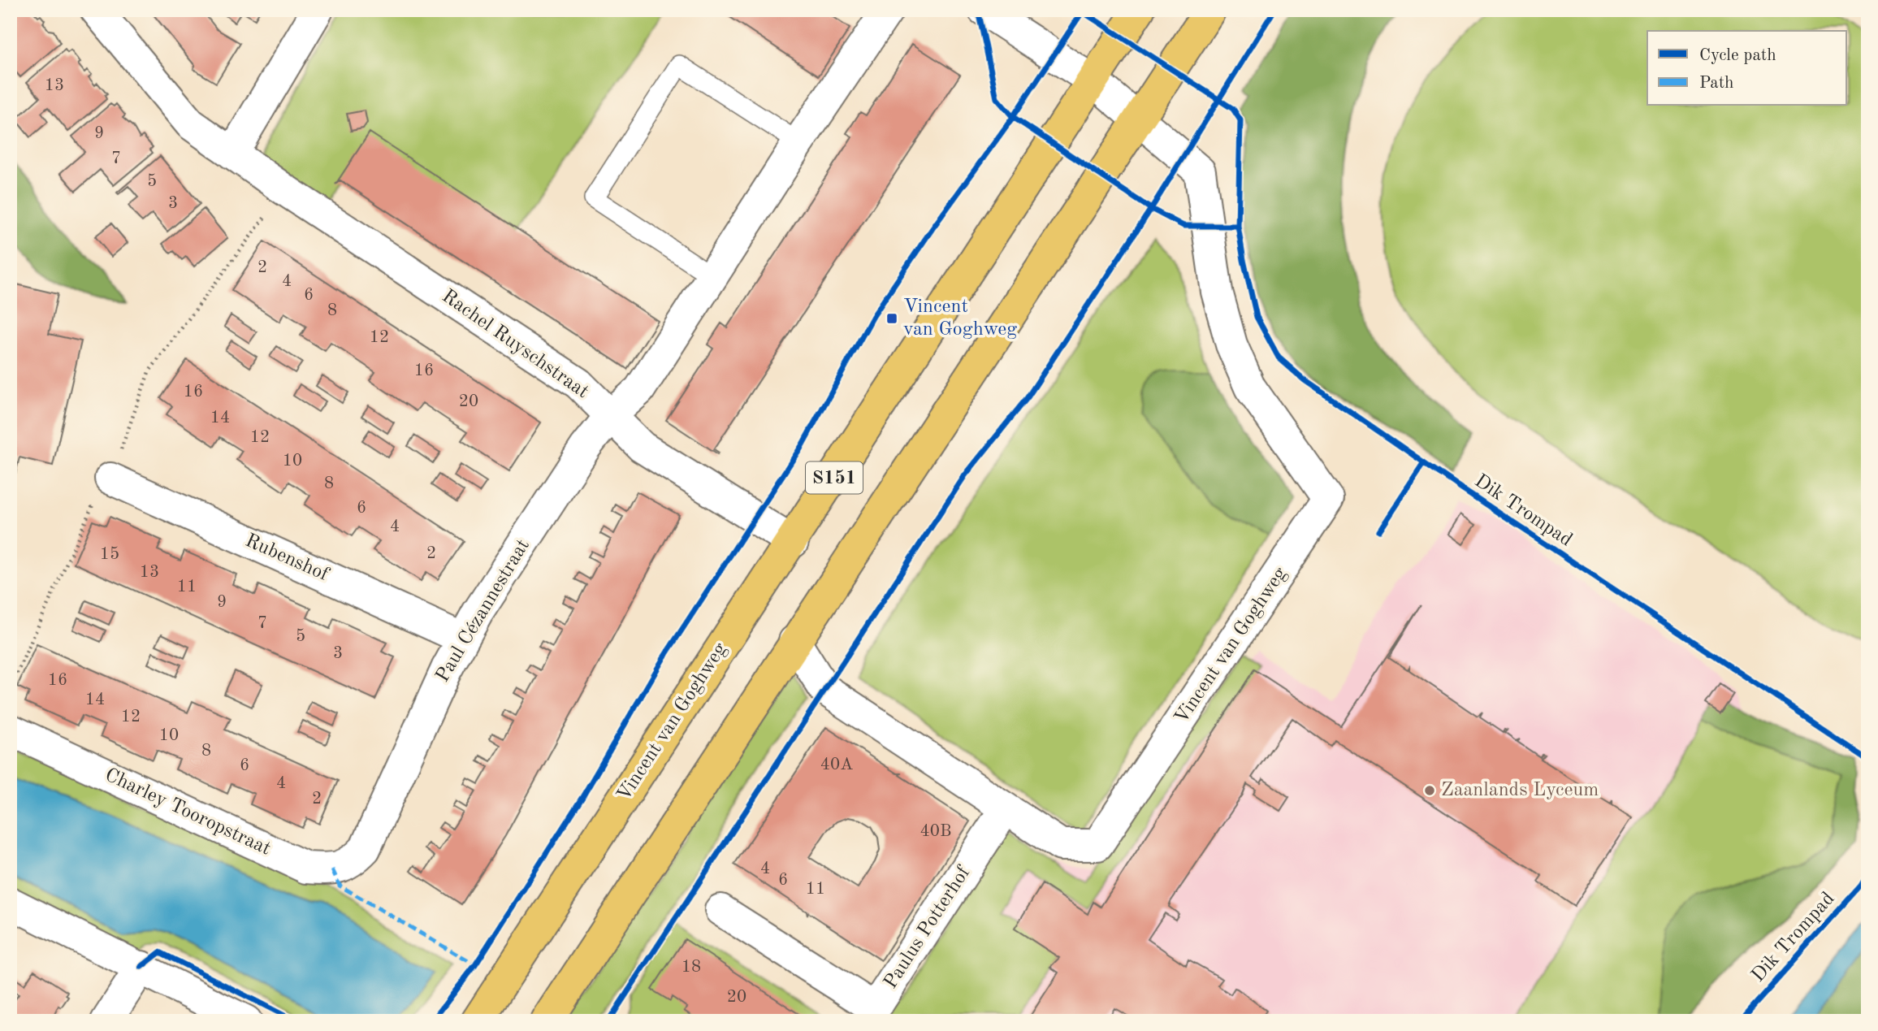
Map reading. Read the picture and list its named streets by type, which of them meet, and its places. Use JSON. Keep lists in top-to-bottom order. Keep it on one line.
{"streets":{"main road":["S151","Vincent van Goghweg"],"street":["Rachel Ruyschstraat","Rubenshof","Paul Cézannestraat","Charley Tooropstraat","Paulus Potterhof"],"cycle path":["Dik Trompad"]},"crossings":[["Rachel Ruyschstraat","Paul Cézannestraat"],["Rachel Ruyschstraat","Vincent van Goghweg"],["S151","Vincent van Goghweg"],["Rubenshof","Paul Cézannestraat"],["Paul Cézannestraat","Charley Tooropstraat"],["Vincent van Goghweg","Paulus Potterhof"]],"places":{"transit":["Vincent van Goghweg"],"other":["Zaanlands Lyceum"]},"house_numbers":["13","9","7","5","3","2","4","6","8","12","16","16","20","14","12","10","8","6","4","2","15","13","11","9","7","5","3","16","14","12","10","8","40A","6","4","2","40B","4","6","11","18","20"],"legend":["Cycle path","Path"]}
